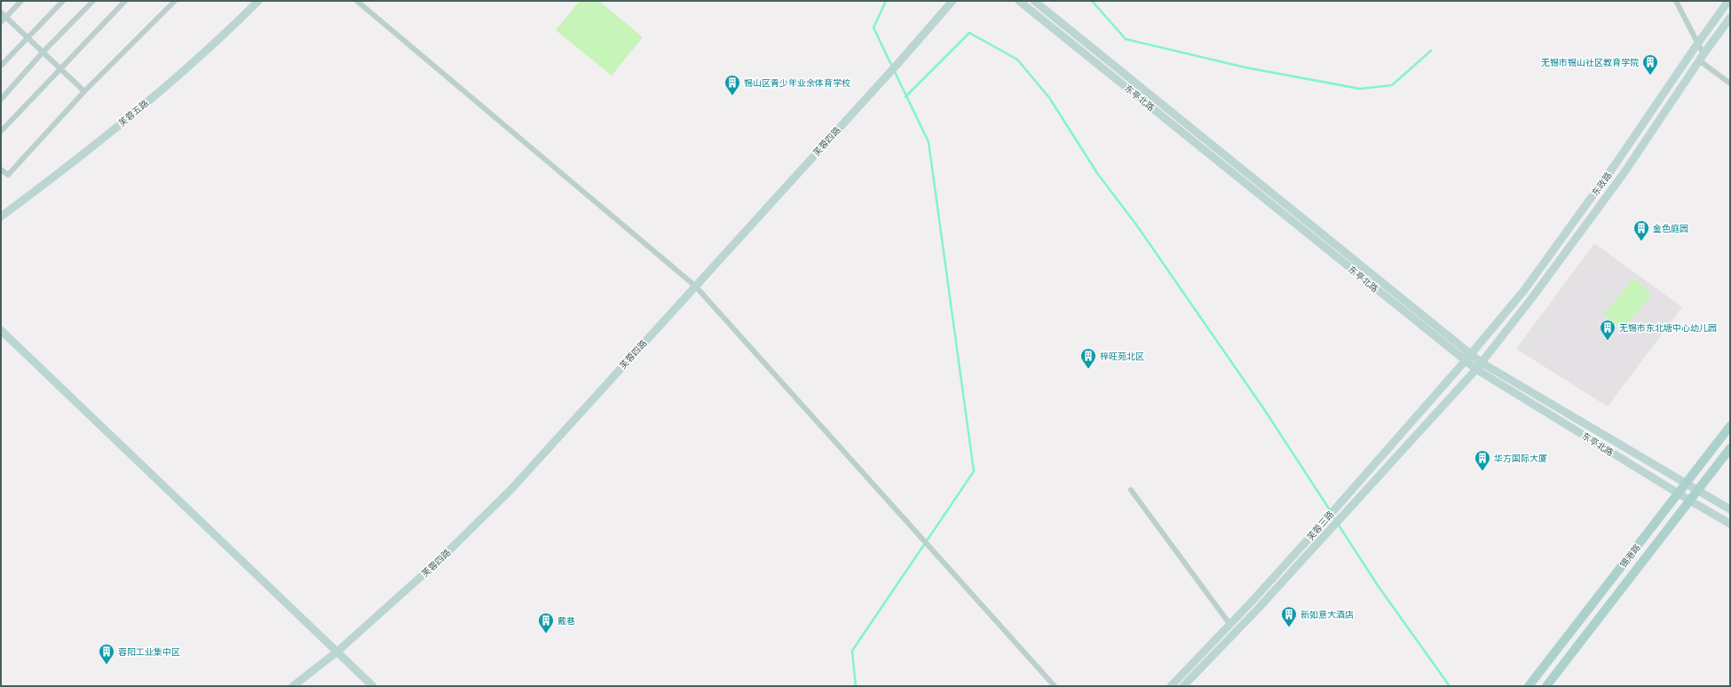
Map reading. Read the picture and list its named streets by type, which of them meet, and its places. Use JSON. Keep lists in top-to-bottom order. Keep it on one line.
{"streets":{"main road":["东亭北路","芙蓉五路","芙蓉四路","东政路","芙蓉三路","锡港路"]},"crossings":[["东亭北路","东政路"],["东亭北路","芙蓉三路"],["东亭北路","锡港路"],["东政路","芙蓉三路"]],"places":{"building":["无锡市锡山社区教育学院","锡山区青少年业余体育学校","金色庭园","无锡市东北塘中心幼儿园","梓旺苑北区","华方国际大厦","新如意大酒店","戴巷","蓉阳工业集中区"]}}
